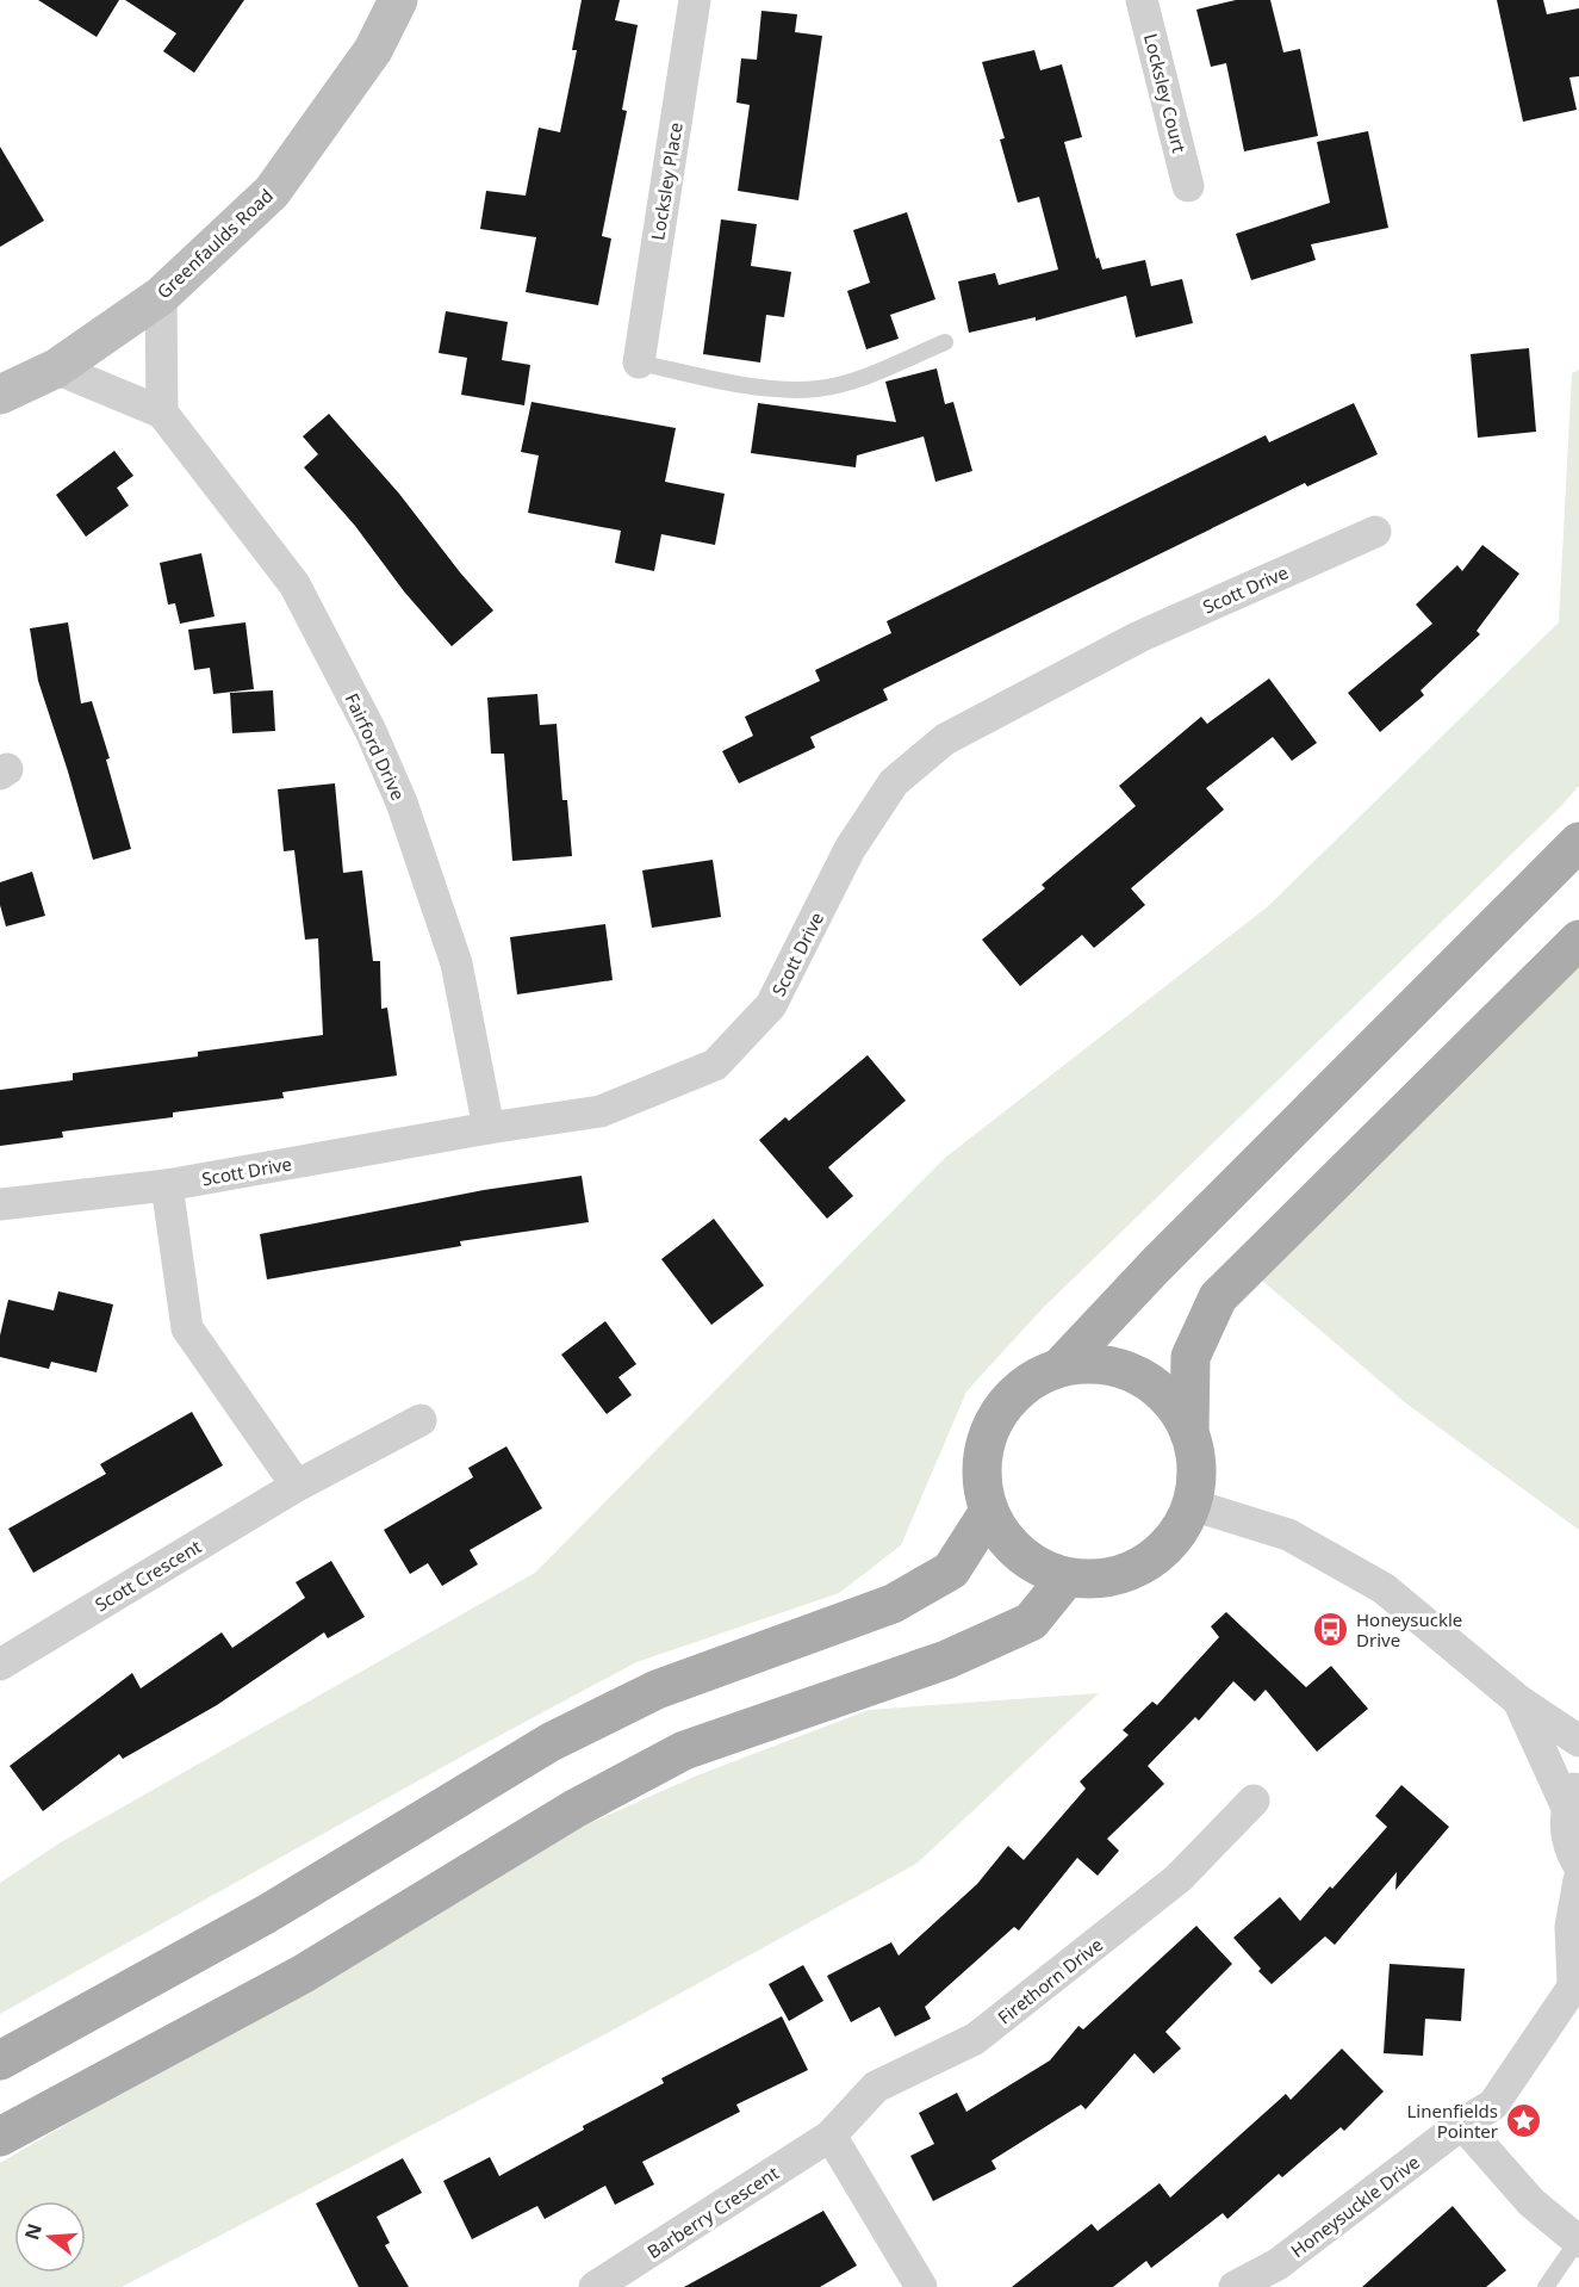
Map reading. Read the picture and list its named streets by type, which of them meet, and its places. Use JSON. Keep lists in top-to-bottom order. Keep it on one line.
{"streets":{"street":["Locksley Court","Locksley Place","Greenfaulds Road","Scott Drive","Fairford Drive","Scott Crescent","Firethorn Drive","Honeysuckle Drive","Barberry Crescent"]},"crossings":[["Greenfaulds Road","Fairford Drive"],["Scott Drive","Fairford Drive"],["Firethorn Drive","Barberry Crescent"]],"places":{"bus stop":["Honeysuckle Drive"],"place":["Linenfields Pointer"]},"north":"left"}
